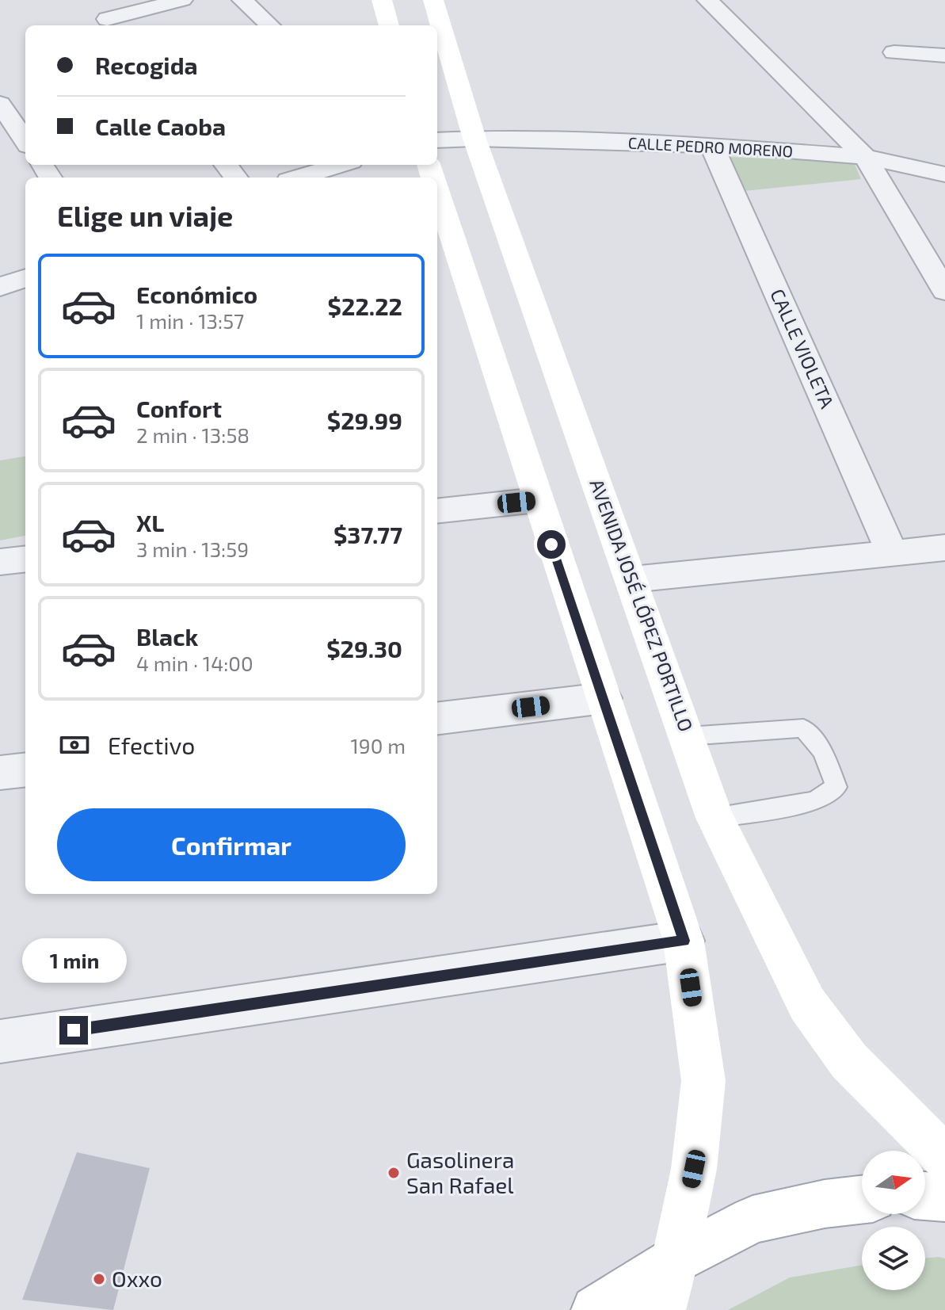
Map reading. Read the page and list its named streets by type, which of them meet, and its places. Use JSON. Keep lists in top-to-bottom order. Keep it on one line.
{"streets":{"main road":["AVENIDA JOSÉ LÓPEZ PORTILLO"],"street":["CALLE PEDRO MORENO","CALLE VIOLETA"]},"crossings":[["CALLE PEDRO MORENO","CALLE VIOLETA"],["CALLE PEDRO MORENO","AVENIDA JOSÉ LÓPEZ PORTILLO"]],"places":["Gasolinera San Rafael","Oxxo"],"north":"right","page":{"banner":["Recogida","Calle Caoba"],"heading":"Elige un viaje","list":[{"name":"Económico","note":"1 min · 13:57","value":"$22.22"},{"name":"Confort","note":"2 min · 13:58","value":"$29.99"},{"name":"XL","note":"3 min · 13:59","value":"$37.77"},{"name":"Black","note":"4 min · 14:00","value":"$29.30"}],"pay":["Efectivo","190 m"],"buttons":"Confirmar","bubble":"1 min"}}
